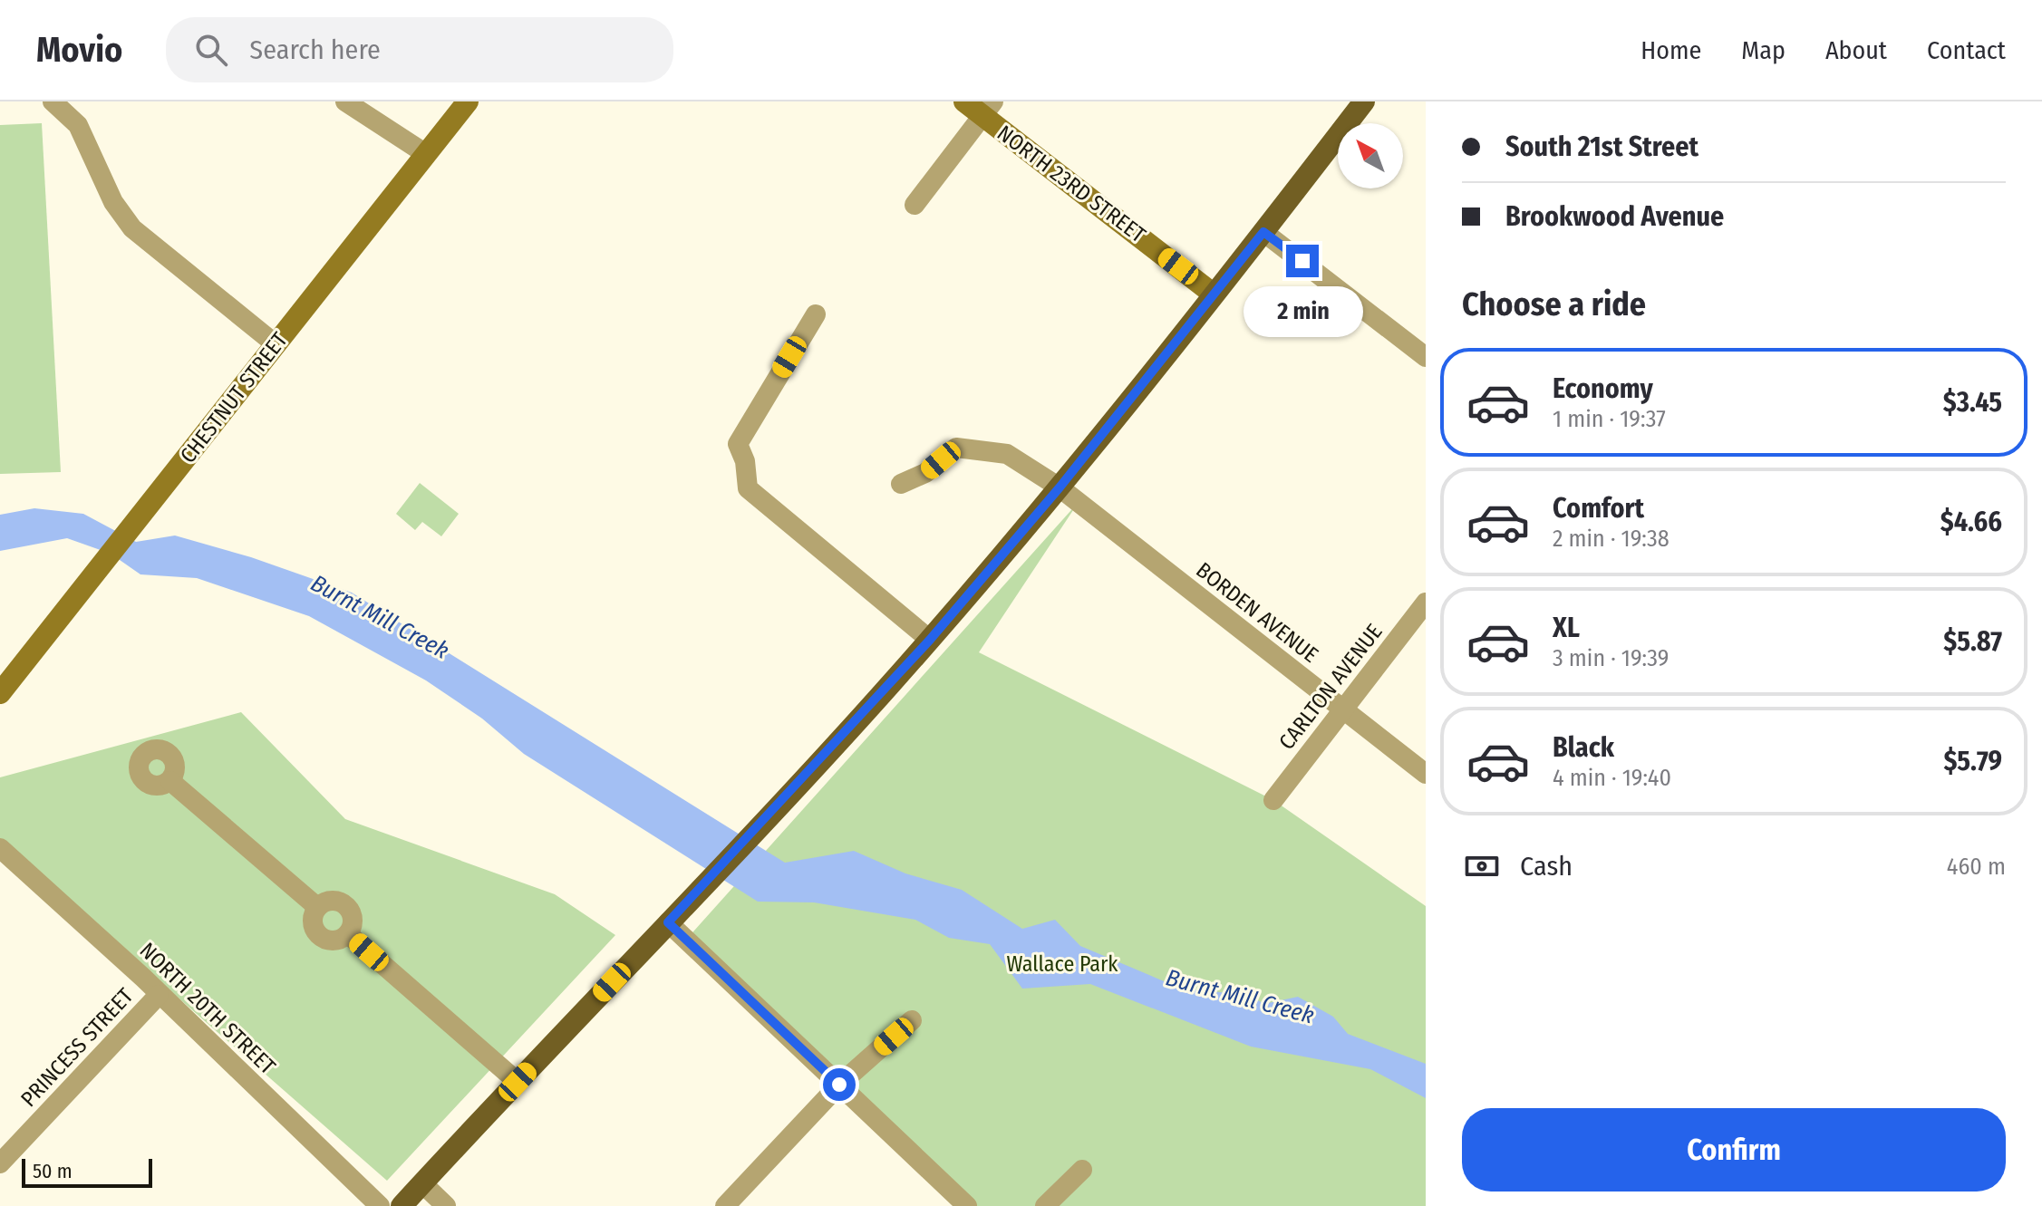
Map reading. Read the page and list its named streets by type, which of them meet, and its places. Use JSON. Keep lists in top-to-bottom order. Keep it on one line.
{"streets":{"street":["NORTH 23RD STREET","CHESTNUT STREET","BORDEN AVENUE","CARLTON AVENUE","NORTH 20TH STREET","PRINCESS STREET"]},"crossings":[["BORDEN AVENUE","CARLTON AVENUE"],["NORTH 20TH STREET","PRINCESS STREET"]],"water":["Burnt Mill Creek"],"parks":["Wallace Park"],"scale_bar":"50 m","north":"top left","page":{"header":"Movio","search":"Search here","nav":["Home","Map","About","Contact"],"banner":["South 21st Street","Brookwood Avenue"],"heading":"Choose a ride","bubble":"2 min","list":[{"name":"Economy","note":"1 min · 19:37","value":"$3.45"},{"name":"Comfort","note":"2 min · 19:38","value":"$4.66"},{"name":"XL","note":"3 min · 19:39","value":"$5.87"},{"name":"Black","note":"4 min · 19:40","value":"$5.79"}],"pay":["Cash","460 m"],"buttons":"Confirm","scale":"50 m"}}
